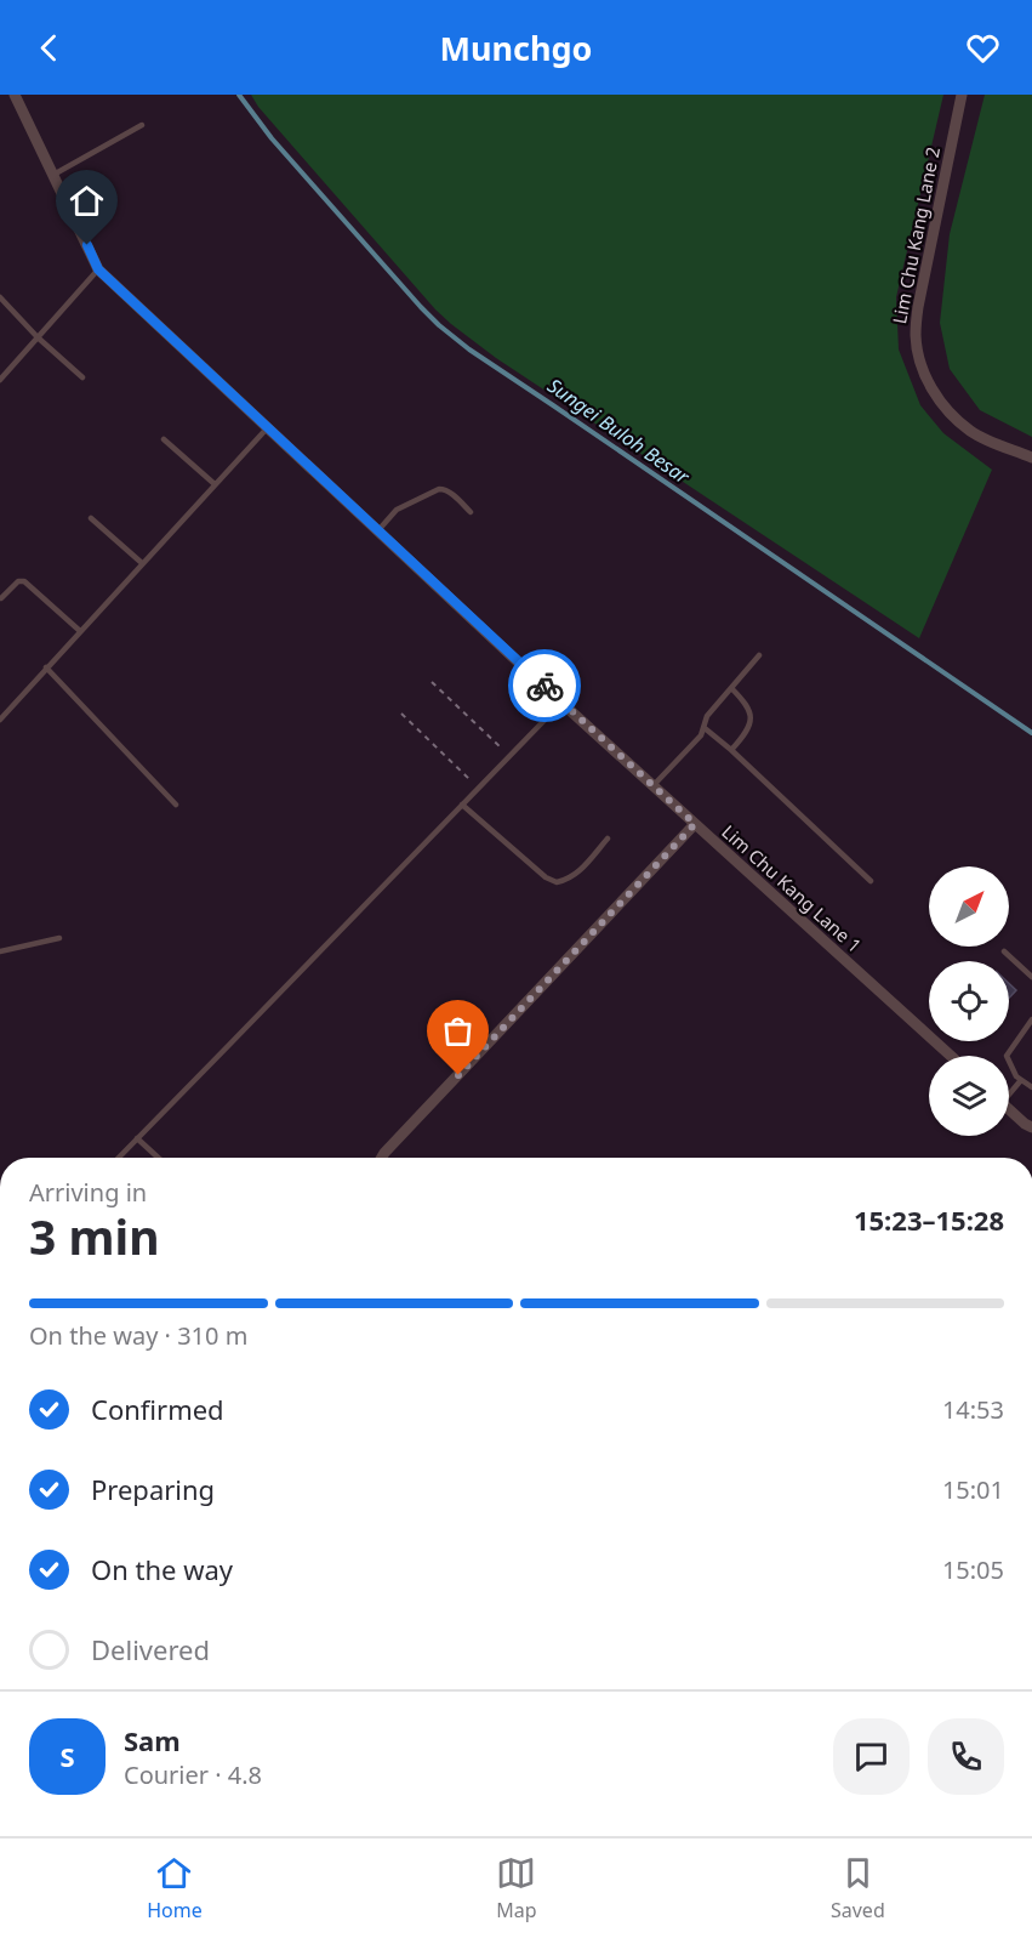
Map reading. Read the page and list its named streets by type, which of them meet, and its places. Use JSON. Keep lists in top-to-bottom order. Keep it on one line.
{"streets":{"street":["Lim Chu Kang Lane 2","Lim Chu Kang Lane 1"]},"water":["Sungei Buloh Besar"],"north":"top right","page":{"header":"Munchgo","heading":["3 min","Arriving in","15:23–15:28"],"panel":["Sam","Courier · 4.8"],"bar":"On the way · 310 m","list":[["Confirmed","14:53"],["Preparing","15:01"],["On the way","15:05"],"Delivered"],"round":"S","tabs":["Home","Map","Saved"]}}
